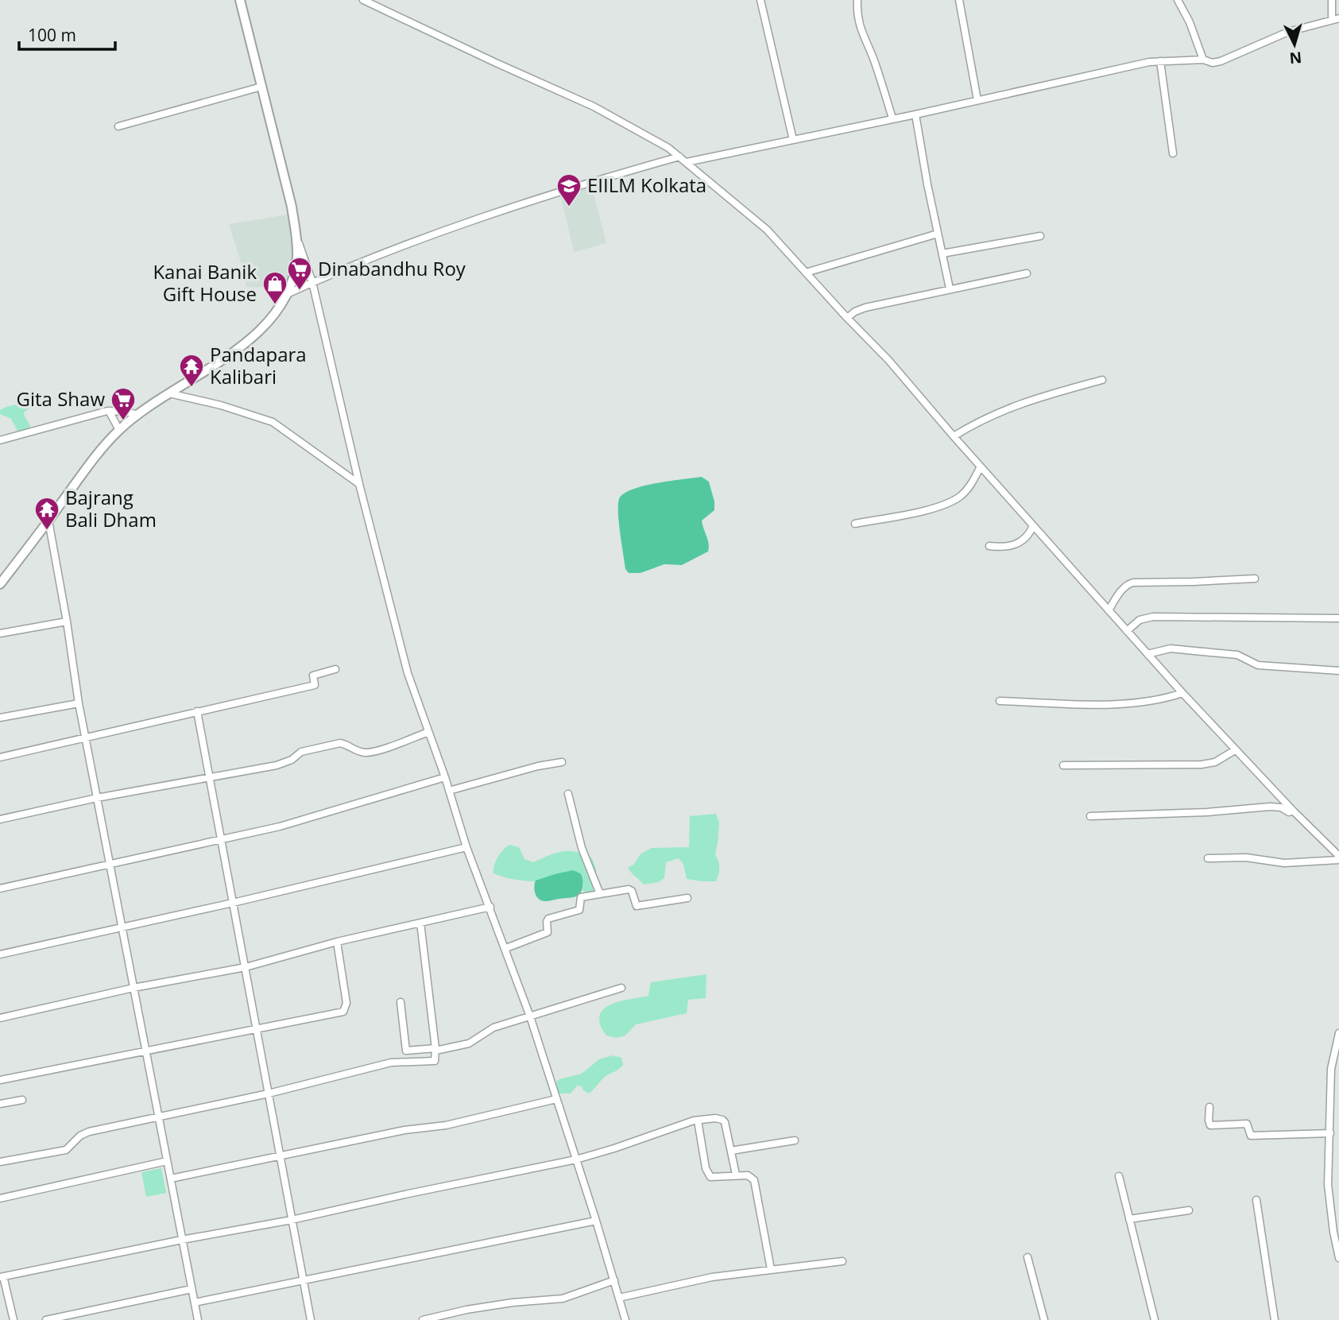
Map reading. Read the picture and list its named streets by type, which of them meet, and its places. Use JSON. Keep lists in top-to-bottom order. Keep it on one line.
{"places":{"school or university":["EIILM Kolkata"],"supermarket":["Dinabandhu Roy","Gita Shaw"],"shop":["Kanai Banik Gift House"],"temple":["Pandapara Kalibari","Bajrang Bali Dham"]},"scale_bar":"100 m","north":"bottom"}
